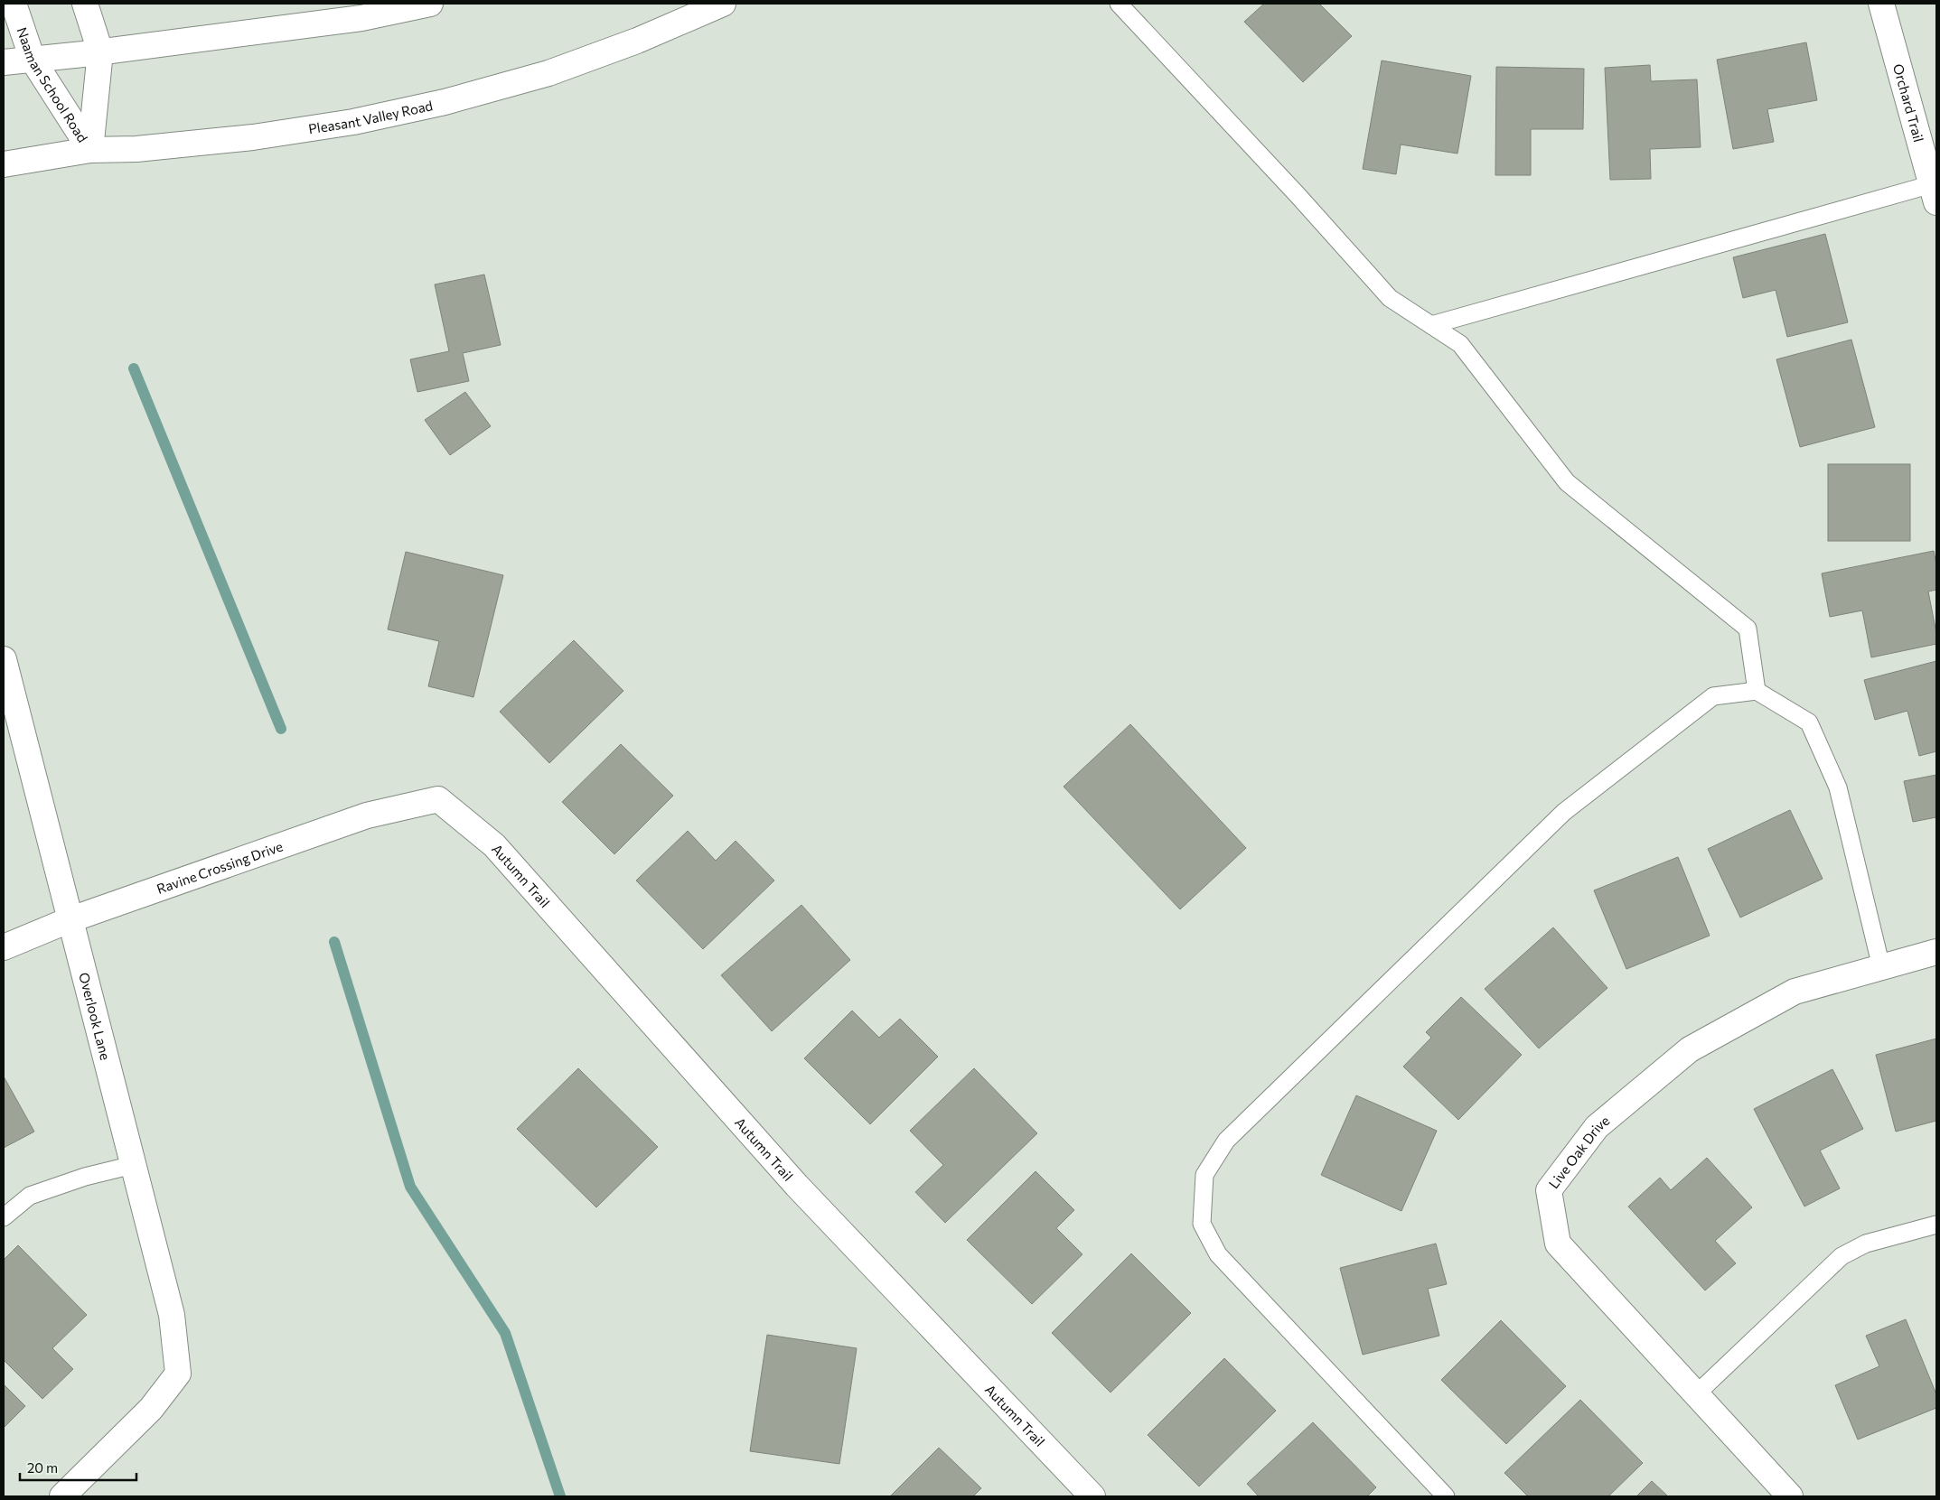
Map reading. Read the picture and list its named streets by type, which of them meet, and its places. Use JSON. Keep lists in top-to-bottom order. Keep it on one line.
{"streets":{"street":["Naaman School Road","Orchard Trail","Pleasant Valley Road","Ravine Crossing Drive","Autumn Trail","Overlook Lane","Live Oak Drive"]},"crossings":[["Naaman School Road","Pleasant Valley Road"],["Ravine Crossing Drive","Autumn Trail"],["Ravine Crossing Drive","Overlook Lane"]],"scale_bar":"20 m"}
